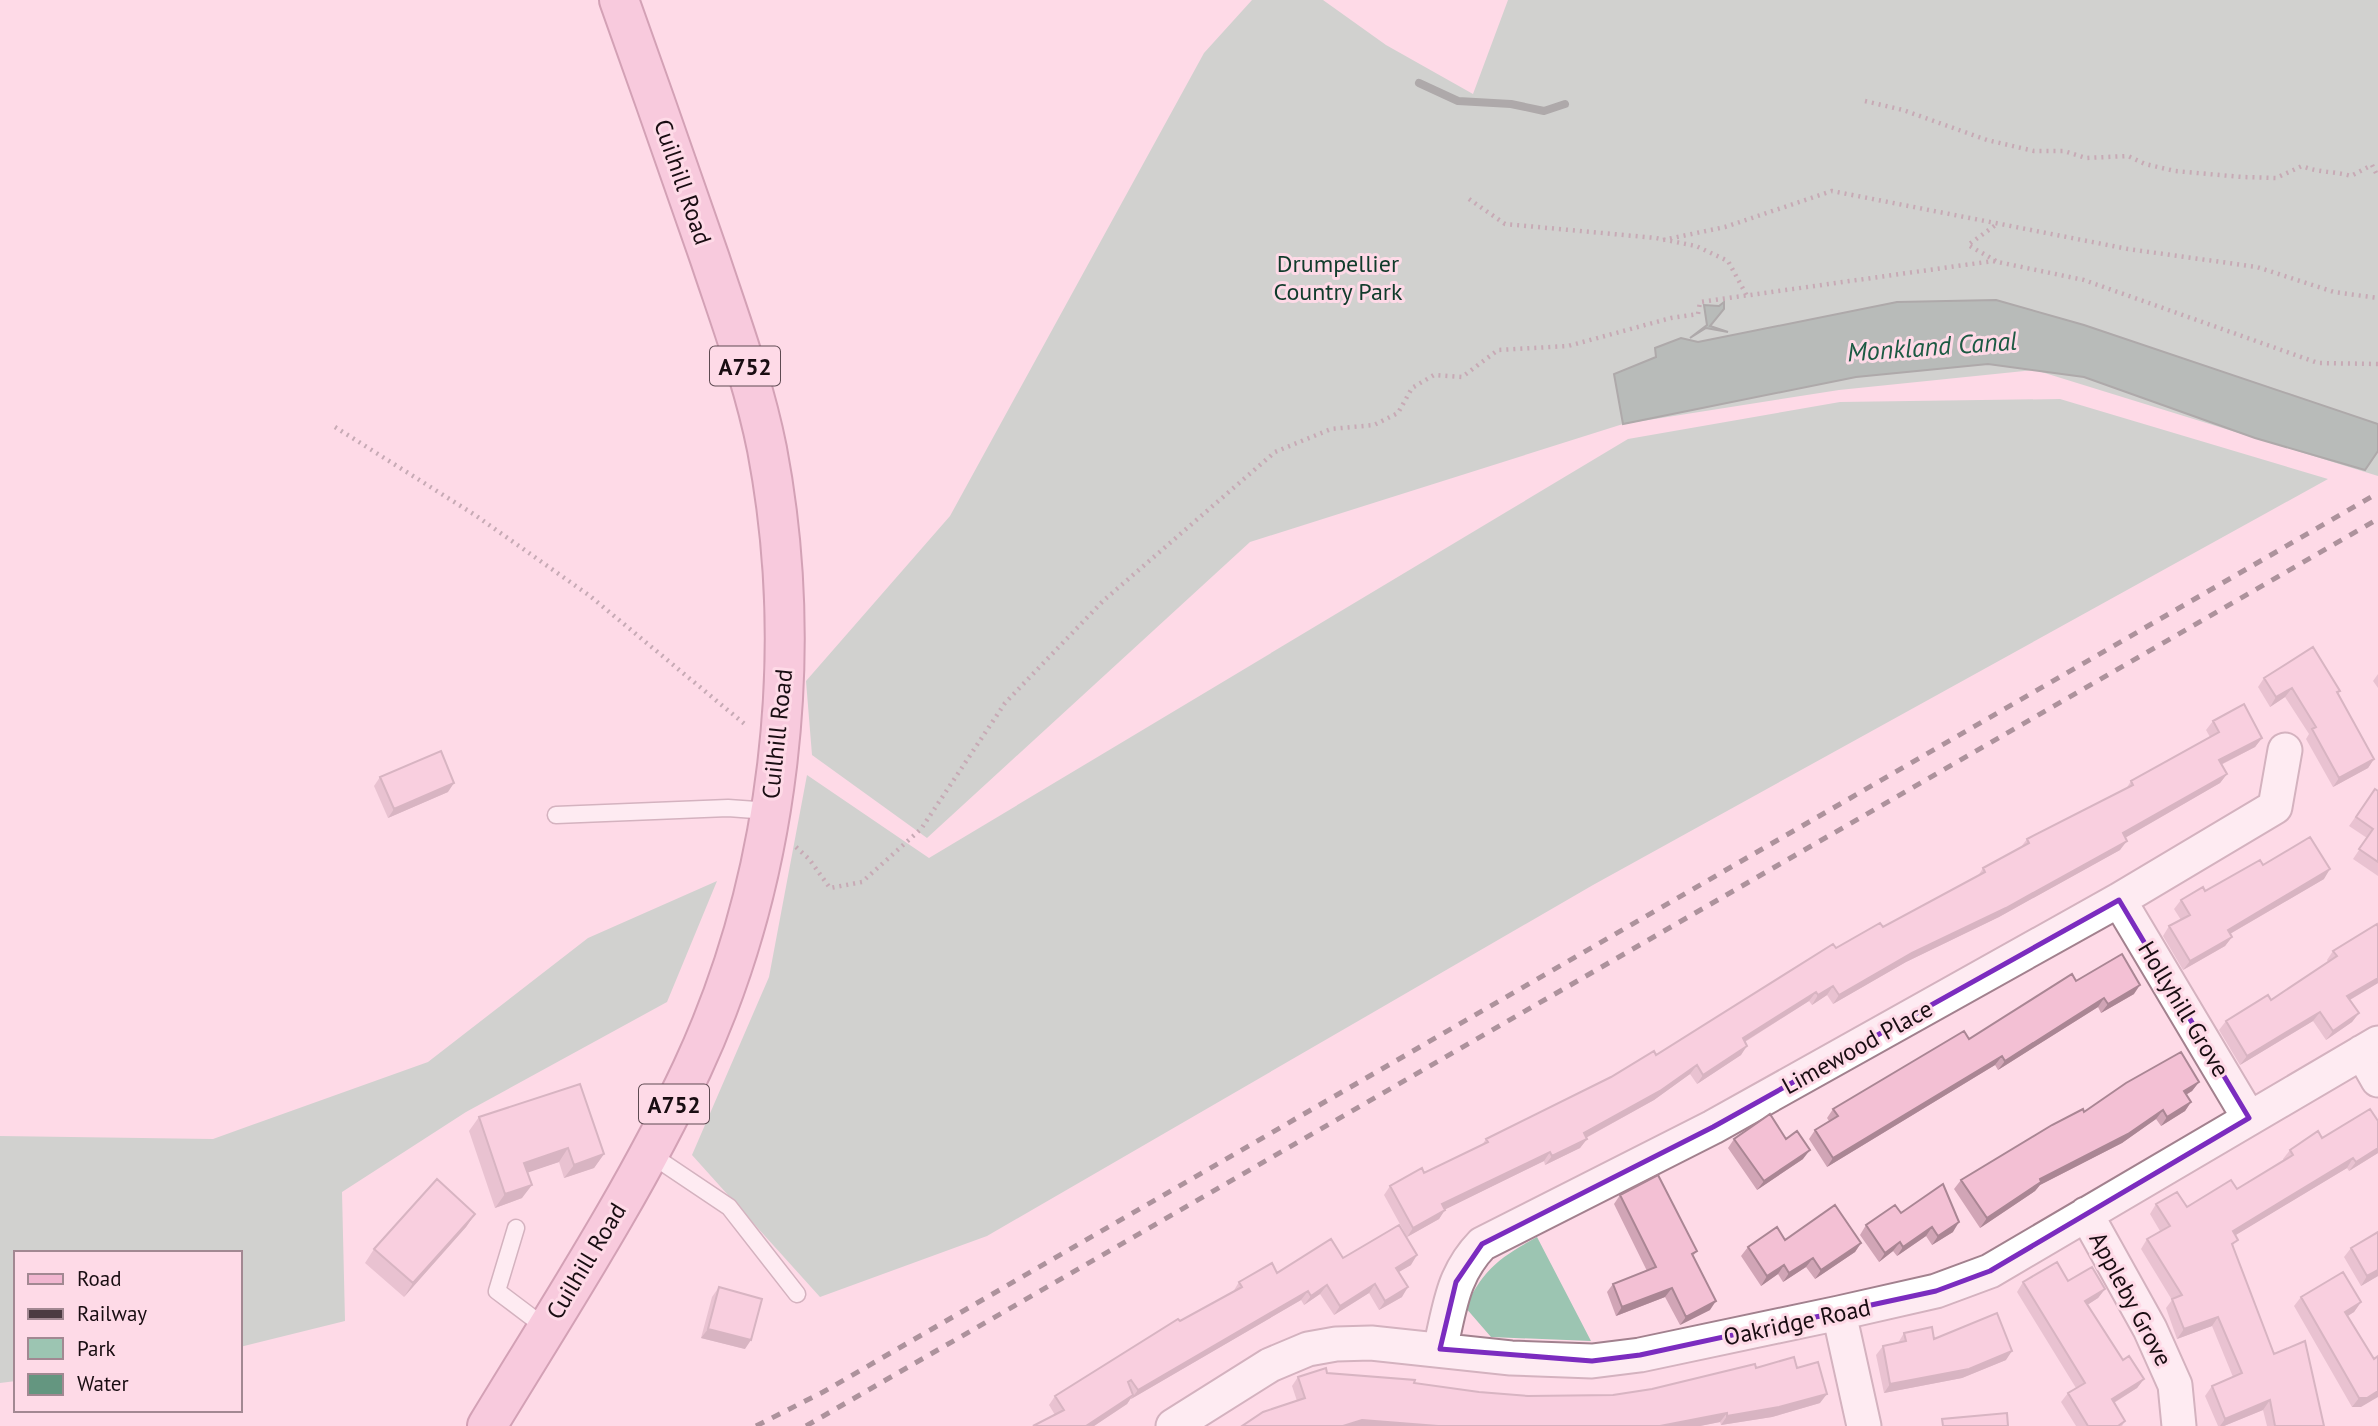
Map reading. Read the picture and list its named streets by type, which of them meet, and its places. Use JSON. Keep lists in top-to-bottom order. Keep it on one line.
{"streets":{"main road":["Cuilhill Road","A752"],"street":["Hollyhill Grove","Limewood Place","Appleby Grove","Oakridge Road"]},"crossings":[["Hollyhill Grove","Limewood Place"],["Hollyhill Grove","Oakridge Road"],["Limewood Place","Oakridge Road"],["Appleby Grove","Oakridge Road"]],"water":["Monkland Canal"],"parks":["Drumpellier Country Park"],"legend":["Road","Railway","Park","Water"]}
